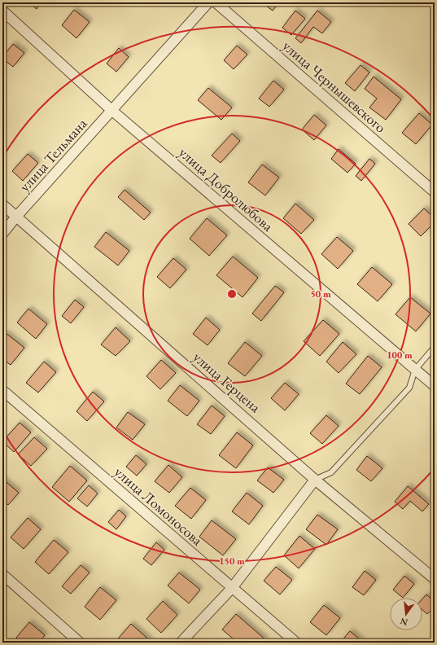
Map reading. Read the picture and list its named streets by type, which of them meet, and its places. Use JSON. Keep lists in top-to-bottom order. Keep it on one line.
{"streets":{"street":["улица Чернышевского","улица Тельмана","улица Добролюбова","улица Герцена","улица Ломоносова"]},"crossings":[["улица Тельмана","улица Добролюбова"],["улица Тельмана","улица Герцена"]],"north":"bottom","rings":["50 m","100 m","150 m"]}
